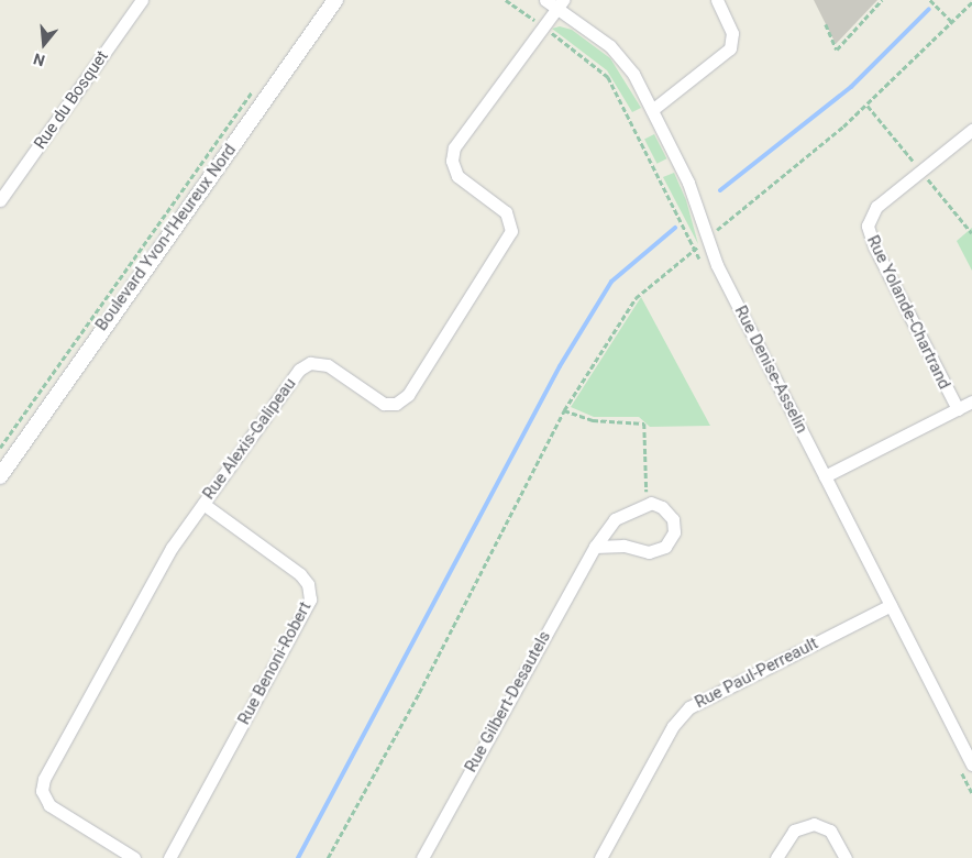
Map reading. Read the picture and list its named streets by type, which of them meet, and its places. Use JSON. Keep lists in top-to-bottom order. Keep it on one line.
{"streets":{"street":["Rue du Bosquet","Boulevard Yvon-l'Heureux Nord","Rue Yolande-Chartrand","Rue Denise-Asselin","Rue Alexis-Galipeau","Rue Benoni-Robert","Rue Paul-Perreault","Rue Gilbert-Desautels"]},"crossings":[["Rue Yolande-Chartrand","Rue Denise-Asselin"],["Rue Denise-Asselin","Rue Alexis-Galipeau"],["Rue Denise-Asselin","Rue Paul-Perreault"],["Rue Alexis-Galipeau","Rue Benoni-Robert"]],"north":"bottom"}
